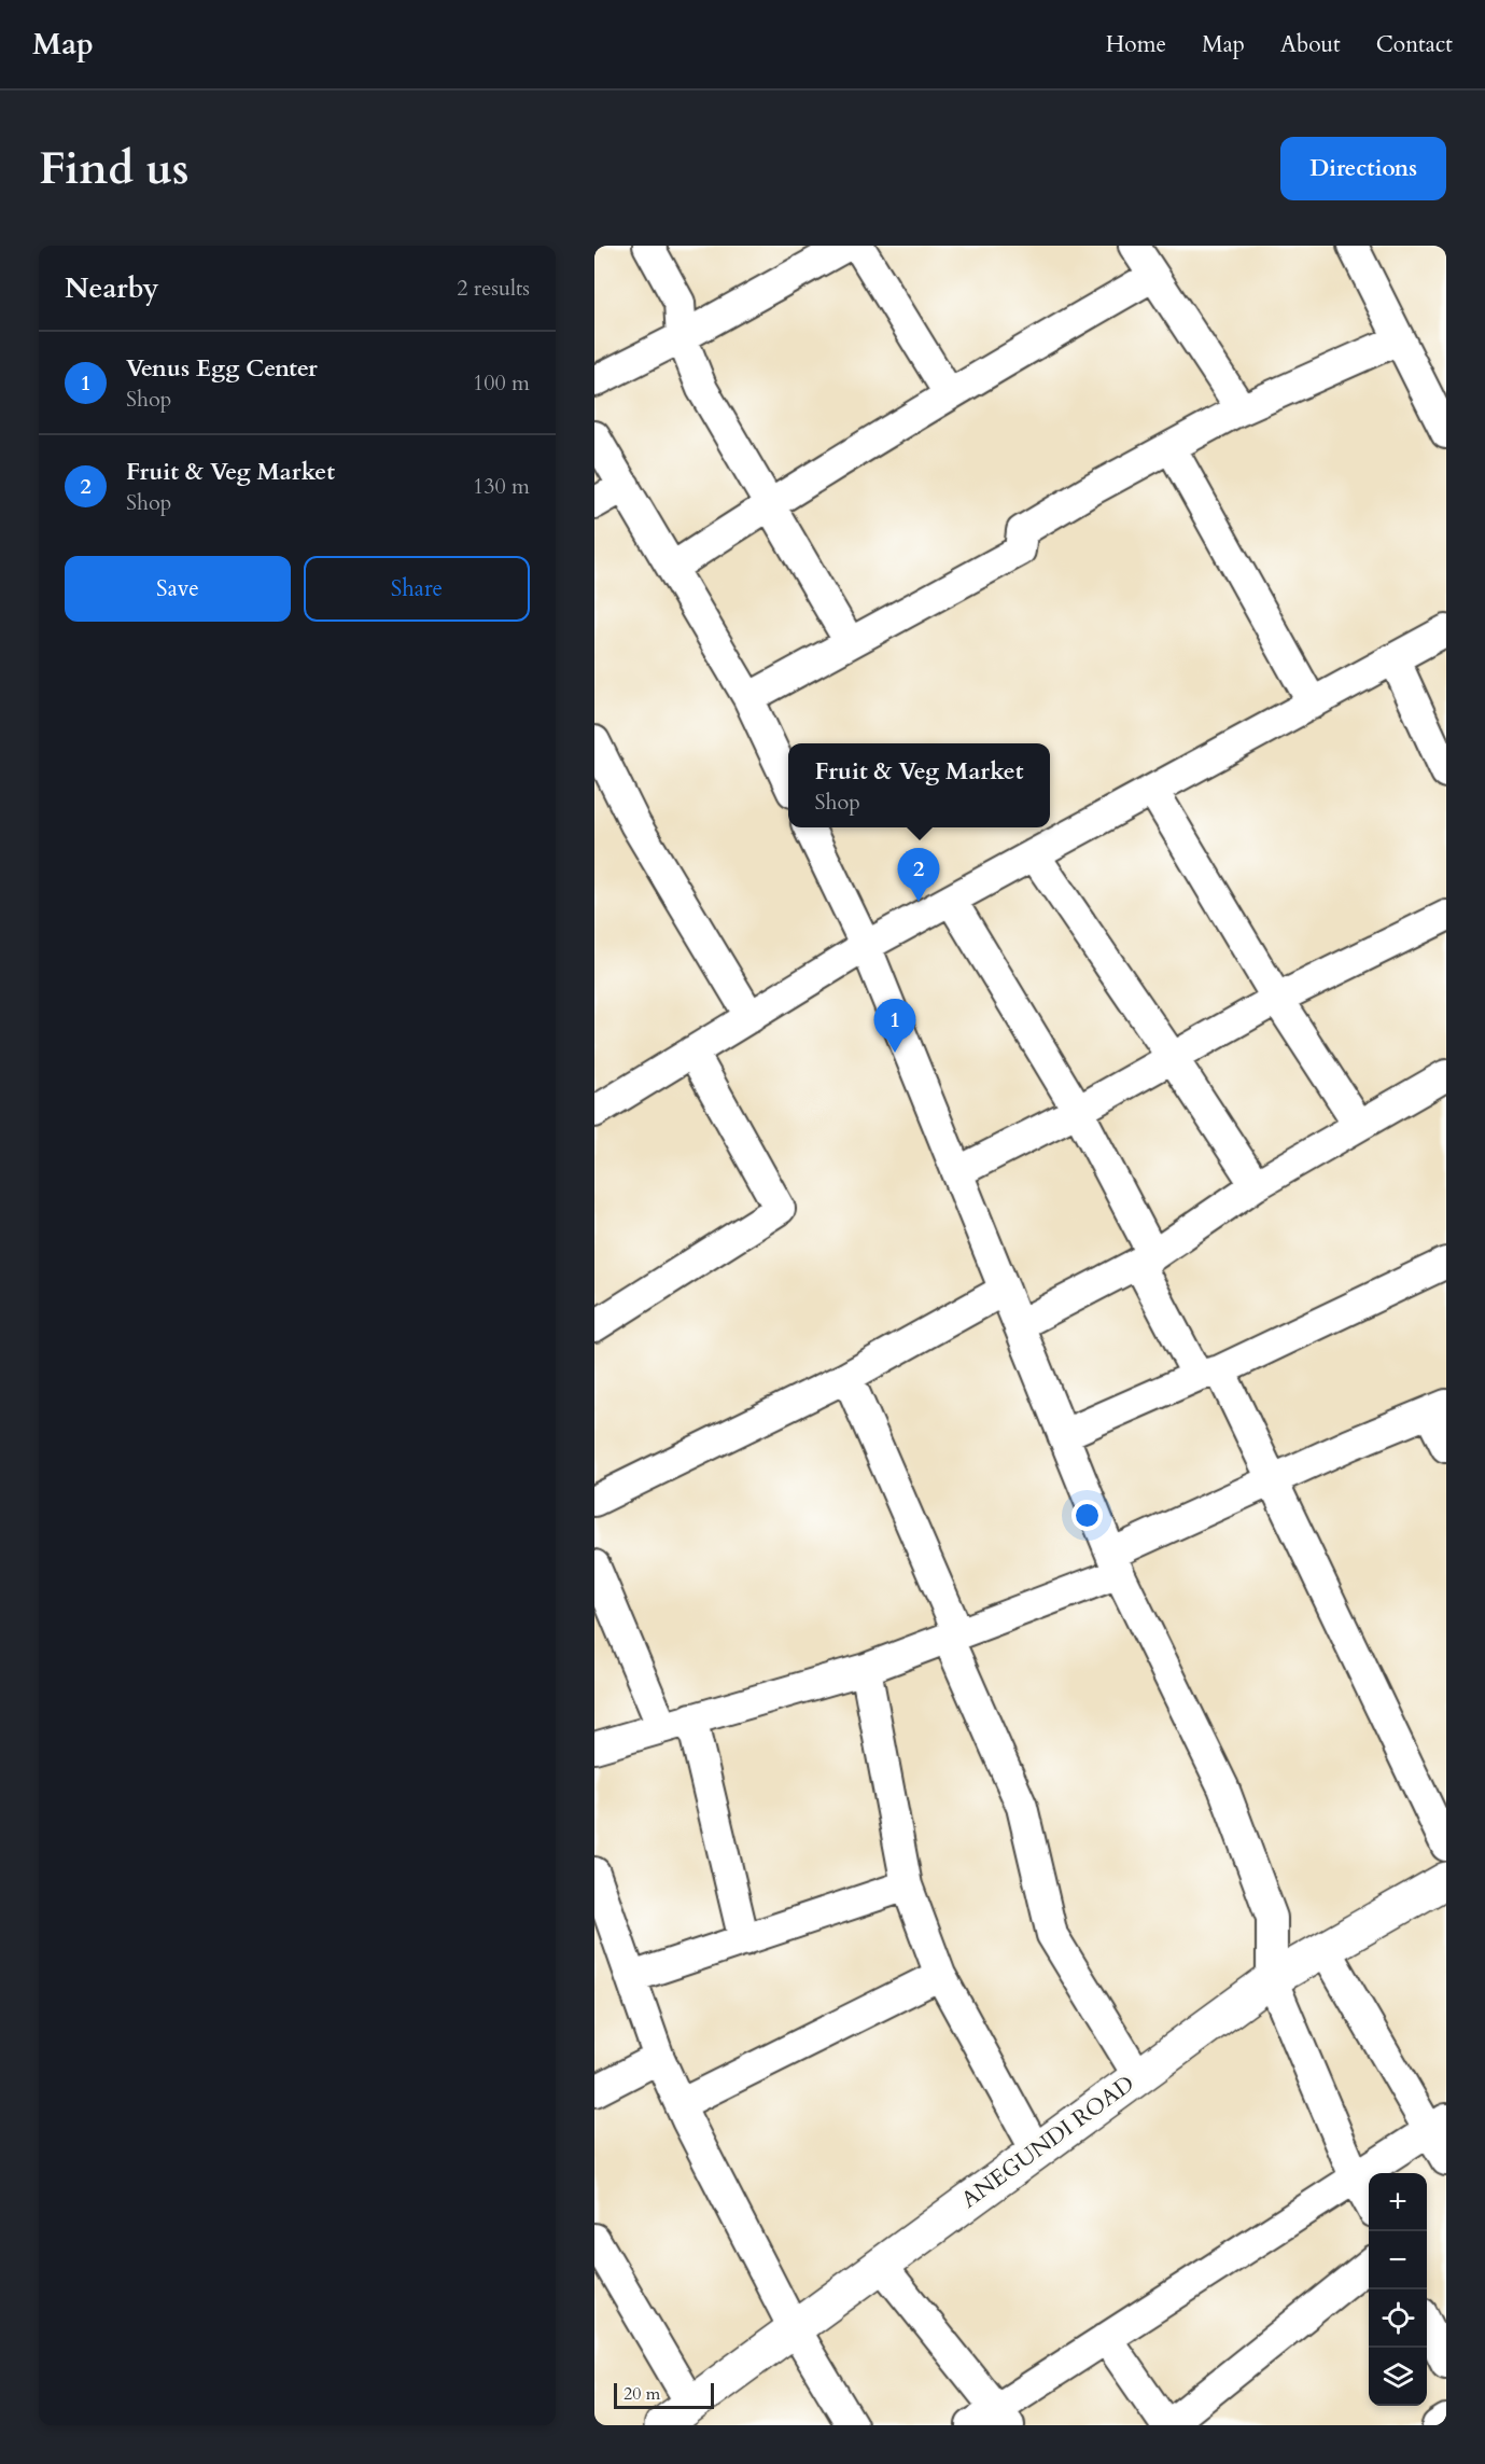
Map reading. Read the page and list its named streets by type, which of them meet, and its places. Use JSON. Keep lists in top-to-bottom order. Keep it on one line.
{"streets":{"street":["ANEGUNDI ROAD"]},"scale_bar":"20 m","page":{"header":"Map","nav":["Home","Map","About","Contact"],"buttons":["Directions",["Save","Share"]],"title":"Find us","heading":["Nearby","2 results"],"list":[{"mark":"1","name":"Venus Egg Center","note":"Shop","value":"100 m"},{"mark":"2","name":"Fruit & Veg Market","note":"Shop","value":"130 m"}],"popup":["Fruit & Veg Market","Shop"],"pins":["2","1"],"map_buttons":["+","−"],"scale":"20 m"}}
